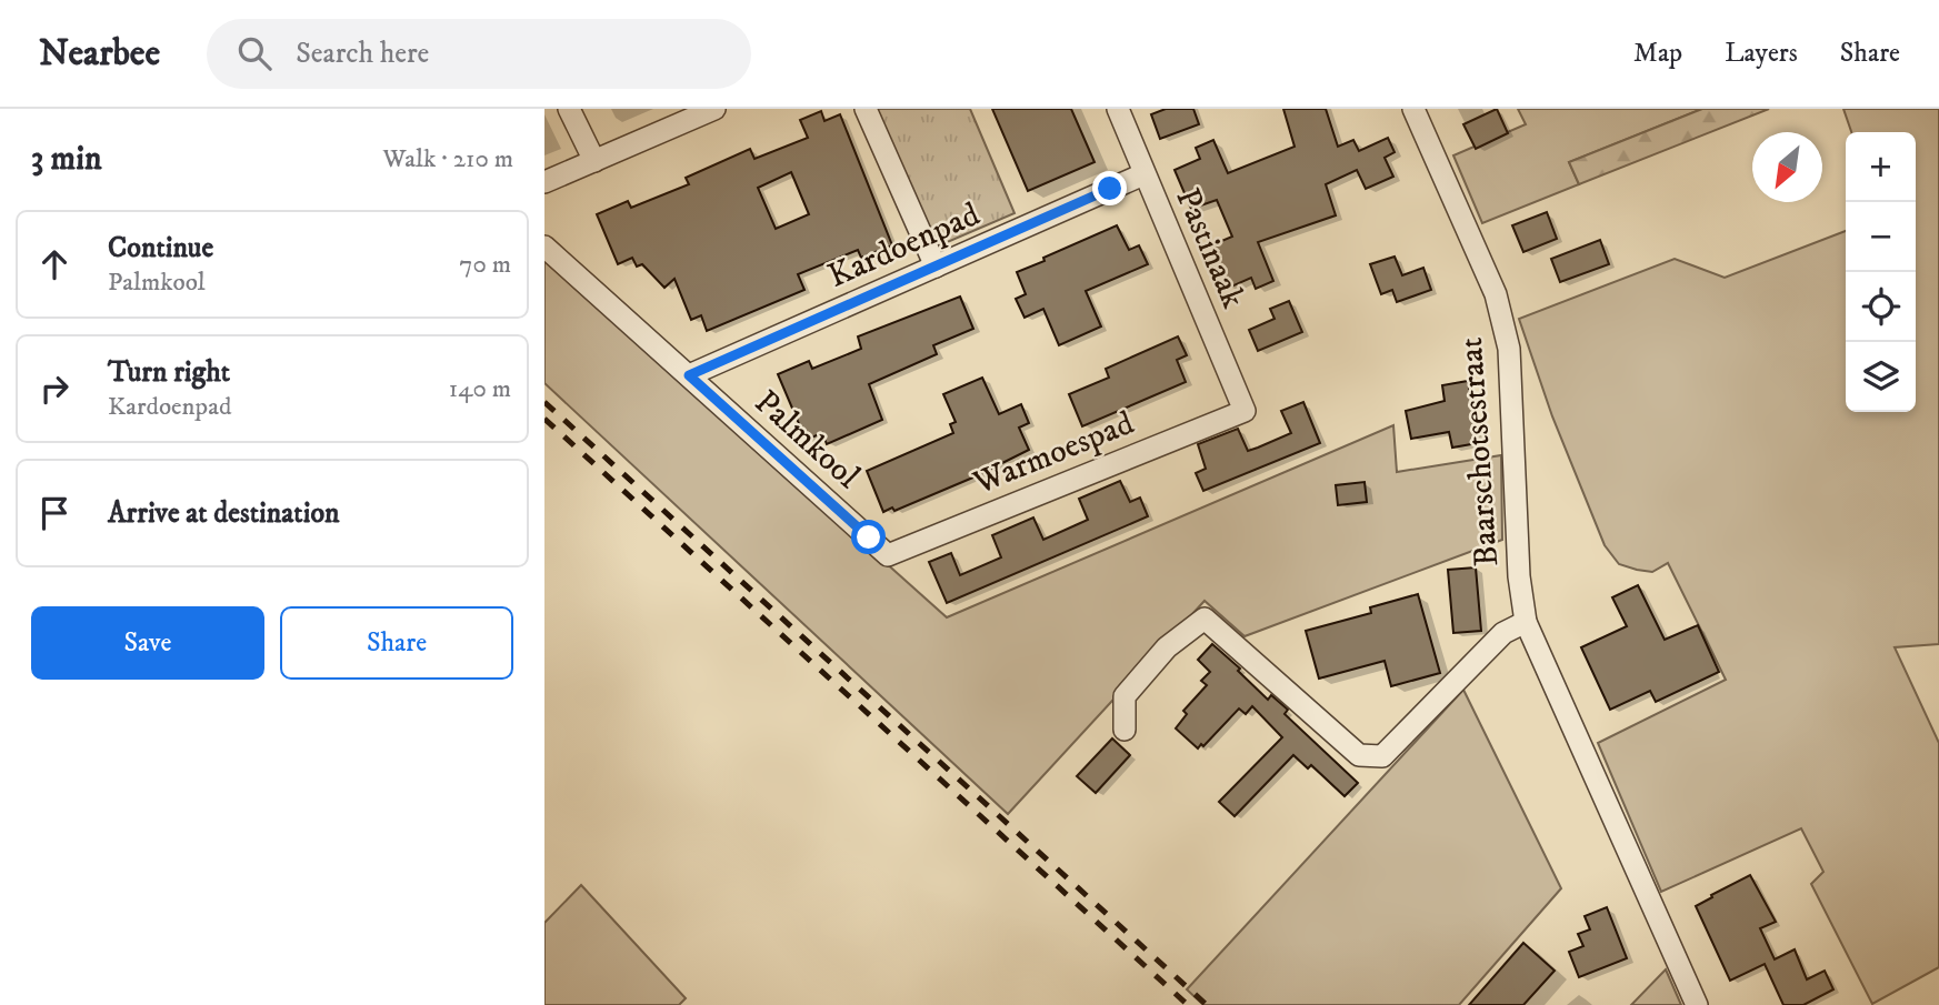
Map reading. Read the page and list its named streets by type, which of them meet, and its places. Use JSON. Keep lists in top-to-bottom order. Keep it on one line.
{"streets":{"street":["Kardoenpad","Pastinaak","Palmkool","Warmoespad","Baarschotsestraat"]},"crossings":[["Kardoenpad","Pastinaak"],["Kardoenpad","Palmkool"],["Pastinaak","Warmoespad"],["Palmkool","Warmoespad"]],"north":"bottom left","page":{"header":"Nearbee","search":"Search here","nav":["Map","Layers","Share"],"heading":["3 min","Walk · 210 m"],"map_buttons":["+","−"],"list":[["Continue","Palmkool","70 m"],["Turn right","Kardoenpad","140 m"],"Arrive at destination"],"buttons":["Save","Share"]}}
